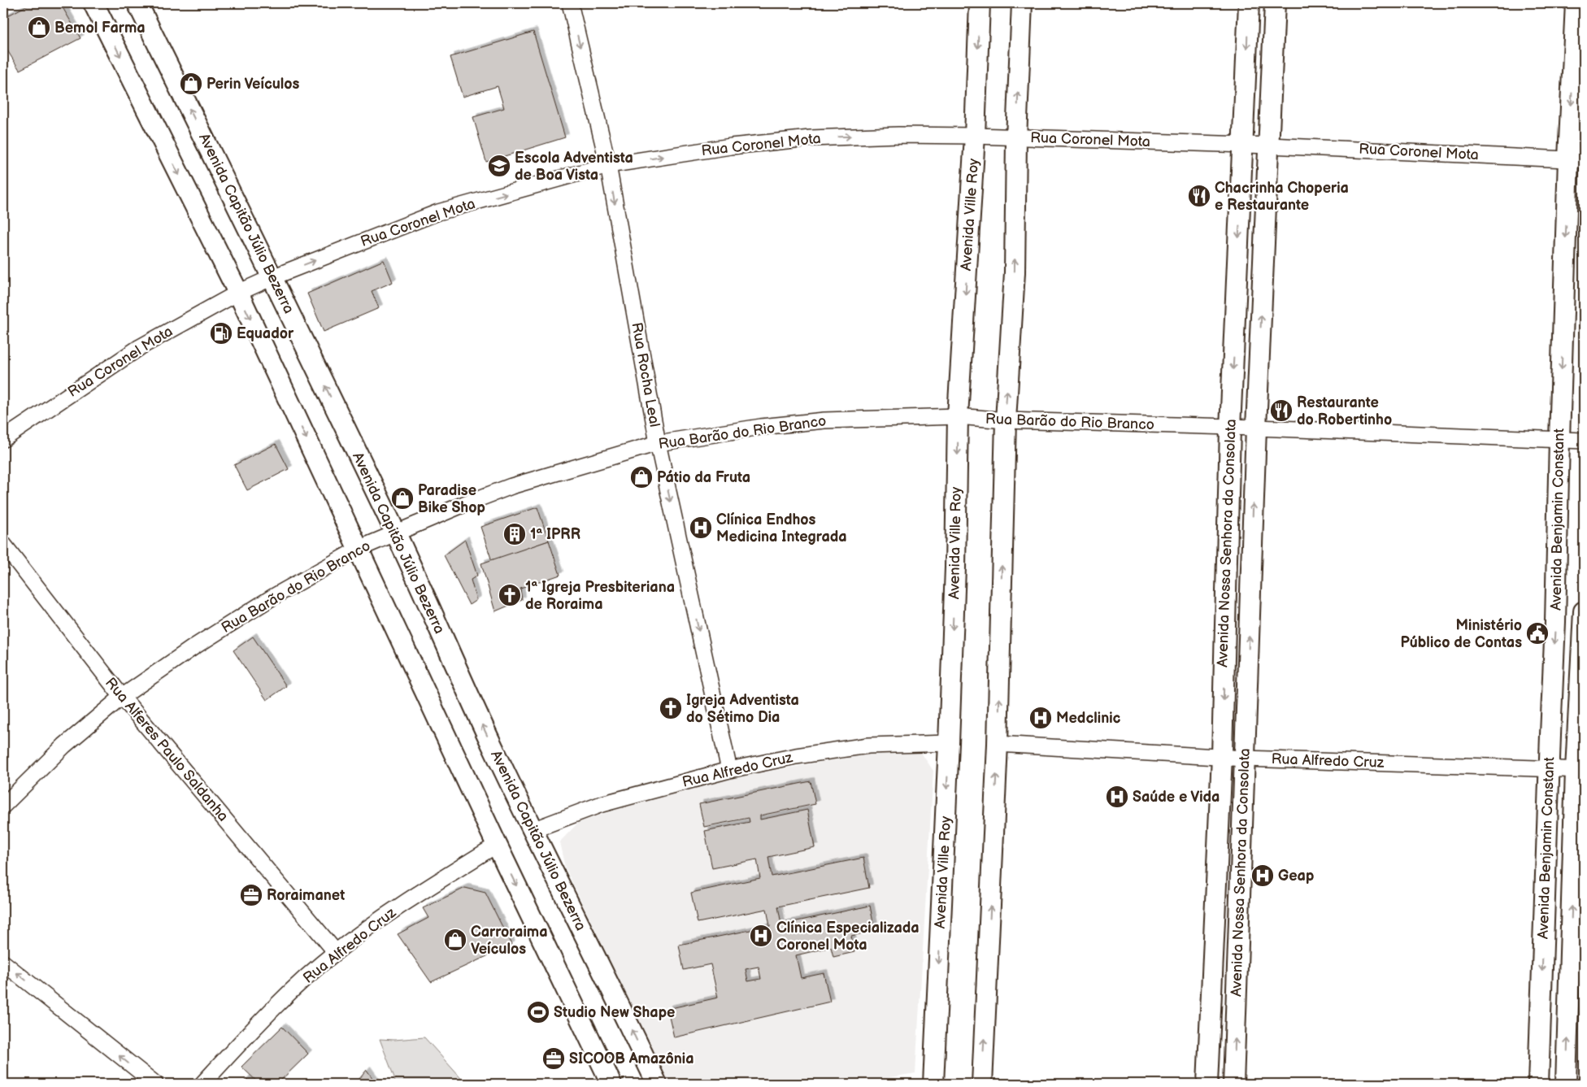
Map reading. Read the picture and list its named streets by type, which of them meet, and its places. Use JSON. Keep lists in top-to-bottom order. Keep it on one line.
{"streets":{"main road":["Avenida Ville Roy","Avenida Capitão Júlio Bezerra","Avenida Benjamin Constant","Avenida Nossa Senhora da Consolata"],"street":["Rua Coronel Mota","Rua Rocha Leal","Rua Barão do Rio Branco","Rua Alferes Paulo Saldanha","Rua Alfredo Cruz"]},"crossings":[["Rua Coronel Mota","Avenida Ville Roy"],["Rua Coronel Mota","Avenida Capitão Júlio Bezerra"],["Rua Coronel Mota","Rua Rocha Leal"],["Rua Coronel Mota","Avenida Benjamin Constant"],["Rua Coronel Mota","Avenida Nossa Senhora da Consolata"],["Avenida Ville Roy","Rua Barão do Rio Branco"],["Avenida Ville Roy","Rua Alfredo Cruz"],["Avenida Capitão Júlio Bezerra","Rua Barão do Rio Branco"],["Avenida Capitão Júlio Bezerra","Rua Alfredo Cruz"],["Rua Rocha Leal","Rua Barão do Rio Branco"],["Rua Rocha Leal","Rua Alfredo Cruz"],["Rua Barão do Rio Branco","Avenida Benjamin Constant"],["Rua Barão do Rio Branco","Avenida Nossa Senhora da Consolata"],["Rua Barão do Rio Branco","Rua Alferes Paulo Saldanha"],["Avenida Benjamin Constant","Rua Alfredo Cruz"],["Avenida Nossa Senhora da Consolata","Rua Alfredo Cruz"],["Rua Alferes Paulo Saldanha","Rua Alfredo Cruz"]],"one_way":["Rua Coronel Mota","Rua Rocha Leal"],"places":{"shop":["Bemol Farma","Perin Veículos","Pátio da Fruta","Paradise Bike Shop","Carroraima Veículos"],"school or university":["Escola Adventista de Boa Vista"],"restaurant":["Chacrinha Choperia e Restaurante","Restaurante do Robertinho"],"fuel station":["Equador"],"hospital":["Clínica Endhos Medicina Integrada","Medclinic","Saúde e Vida","Geap","Clínica Especializada Coronel Mota"],"building":["1ª IPRR"],"church":["1ª Igreja Presbiteriana de Roraima","Igreja Adventista do Sétimo Dia"],"public building":["Ministério Público de Contas"],"office":["Roraimanet","SICOOB Amazônia"],"sports":["Studio New Shape"]}}
